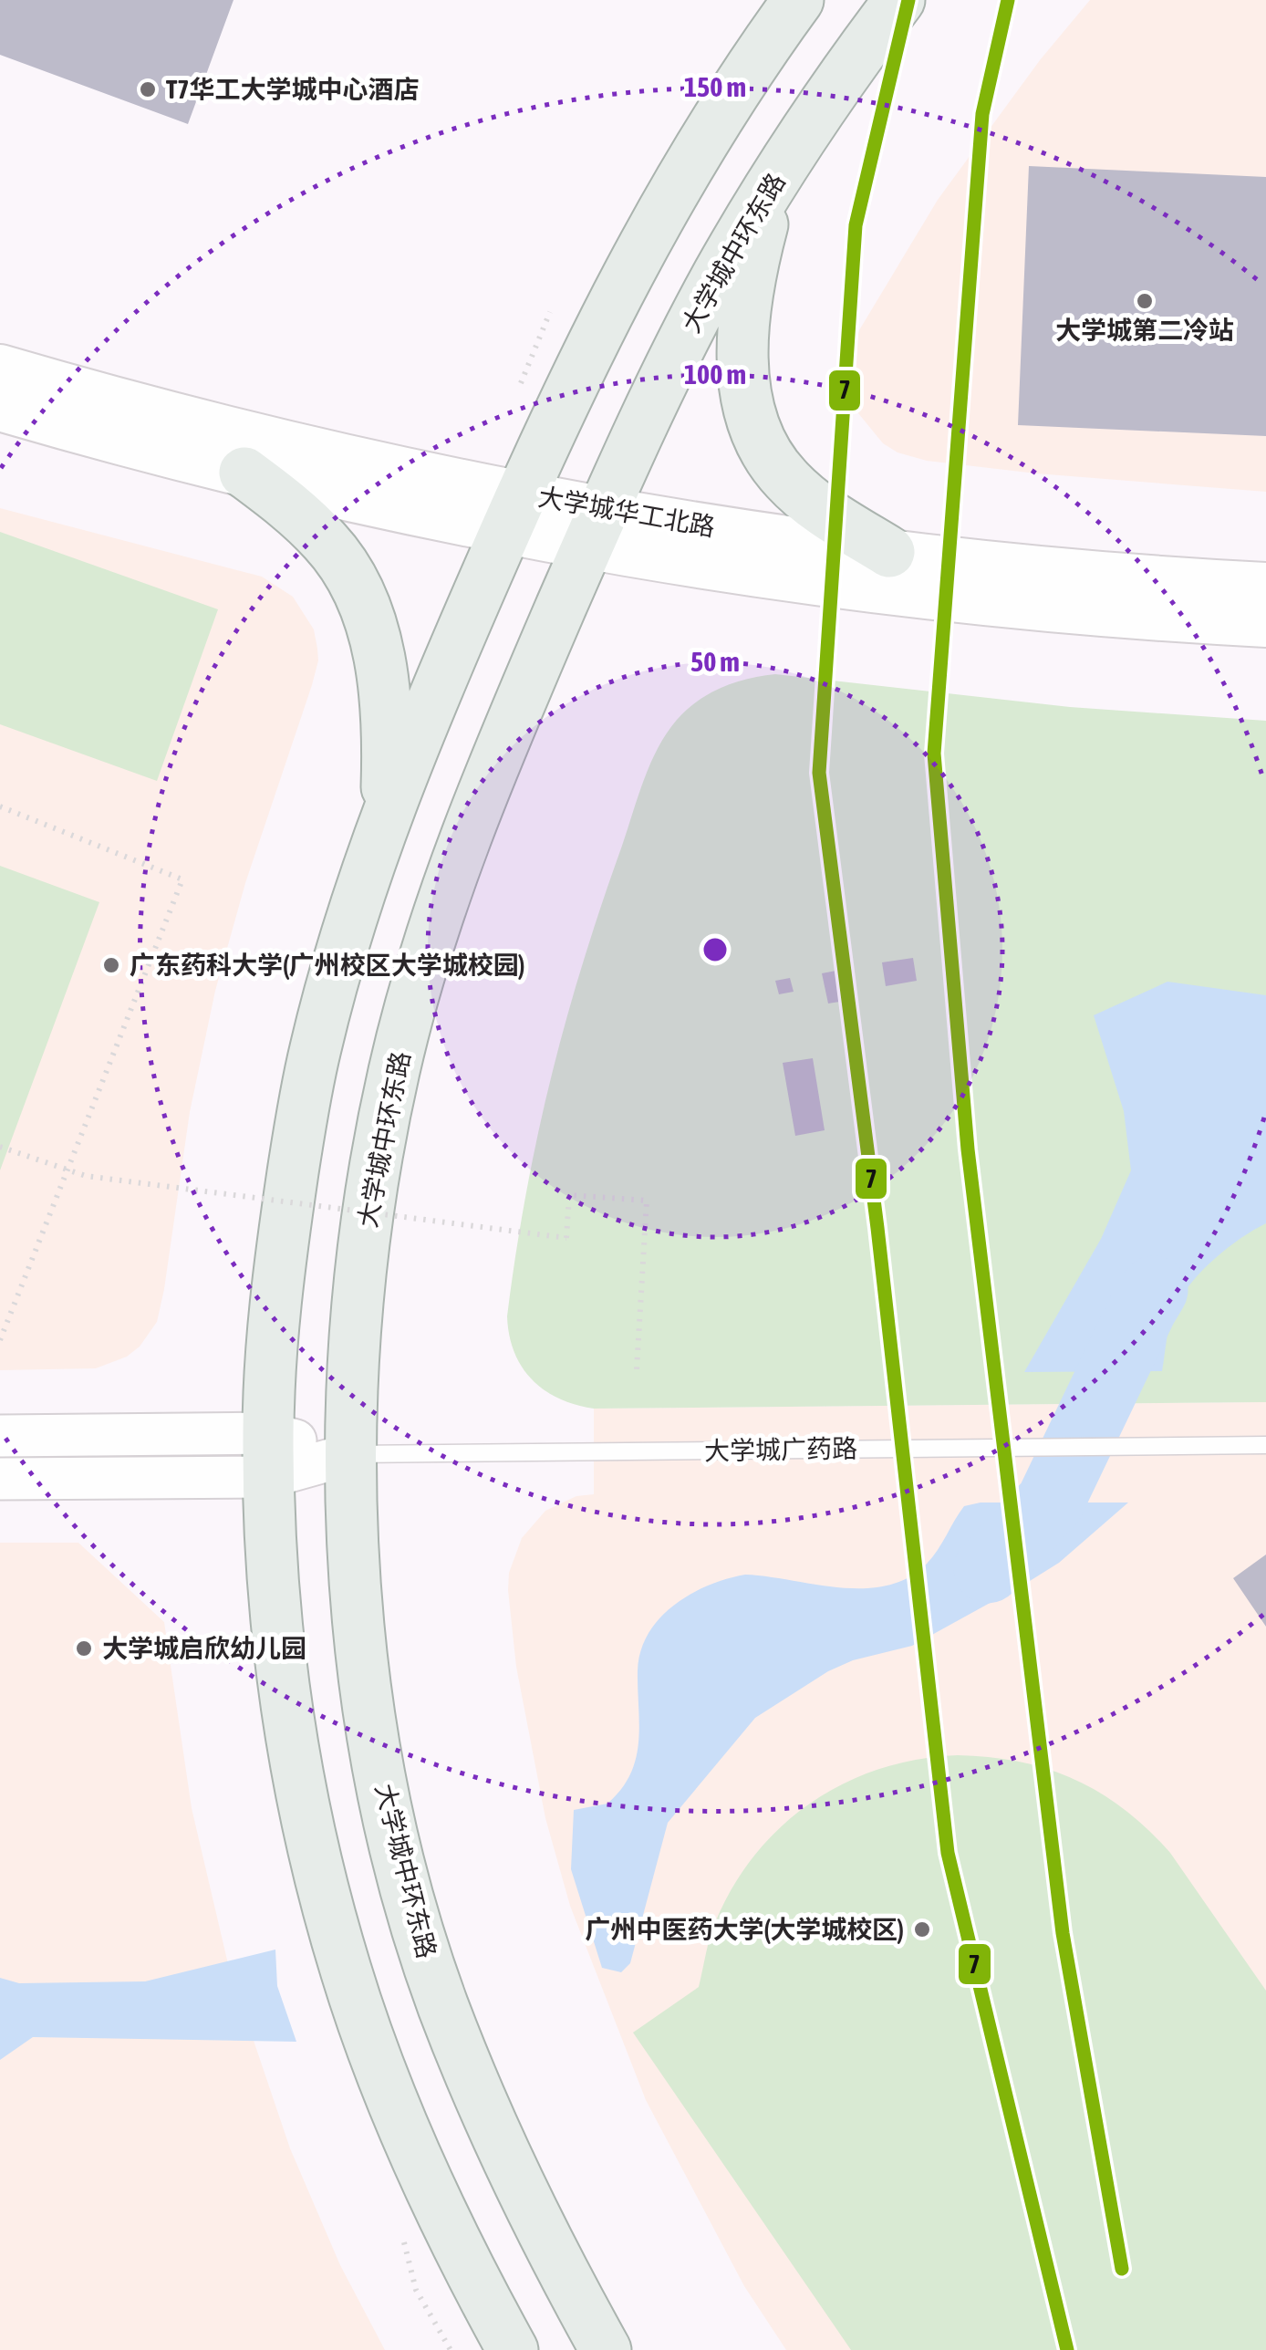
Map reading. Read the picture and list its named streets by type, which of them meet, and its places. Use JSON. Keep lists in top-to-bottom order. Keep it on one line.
{"streets":{"main road":["大学城中环东路","大学城华工北路"],"street":["大学城广药路"]},"crossings":[["大学城中环东路","大学城华工北路"],["大学城中环东路","大学城广药路"]],"places":["T7华工大学城中心酒店","大学城第二冷站","广东药科大学(广州校区大学城校园)","大学城启欣幼儿园","广州中医药大学(大学城校区)"],"lines":["transit line 7"],"rings":["150 m","100 m","50 m"]}
